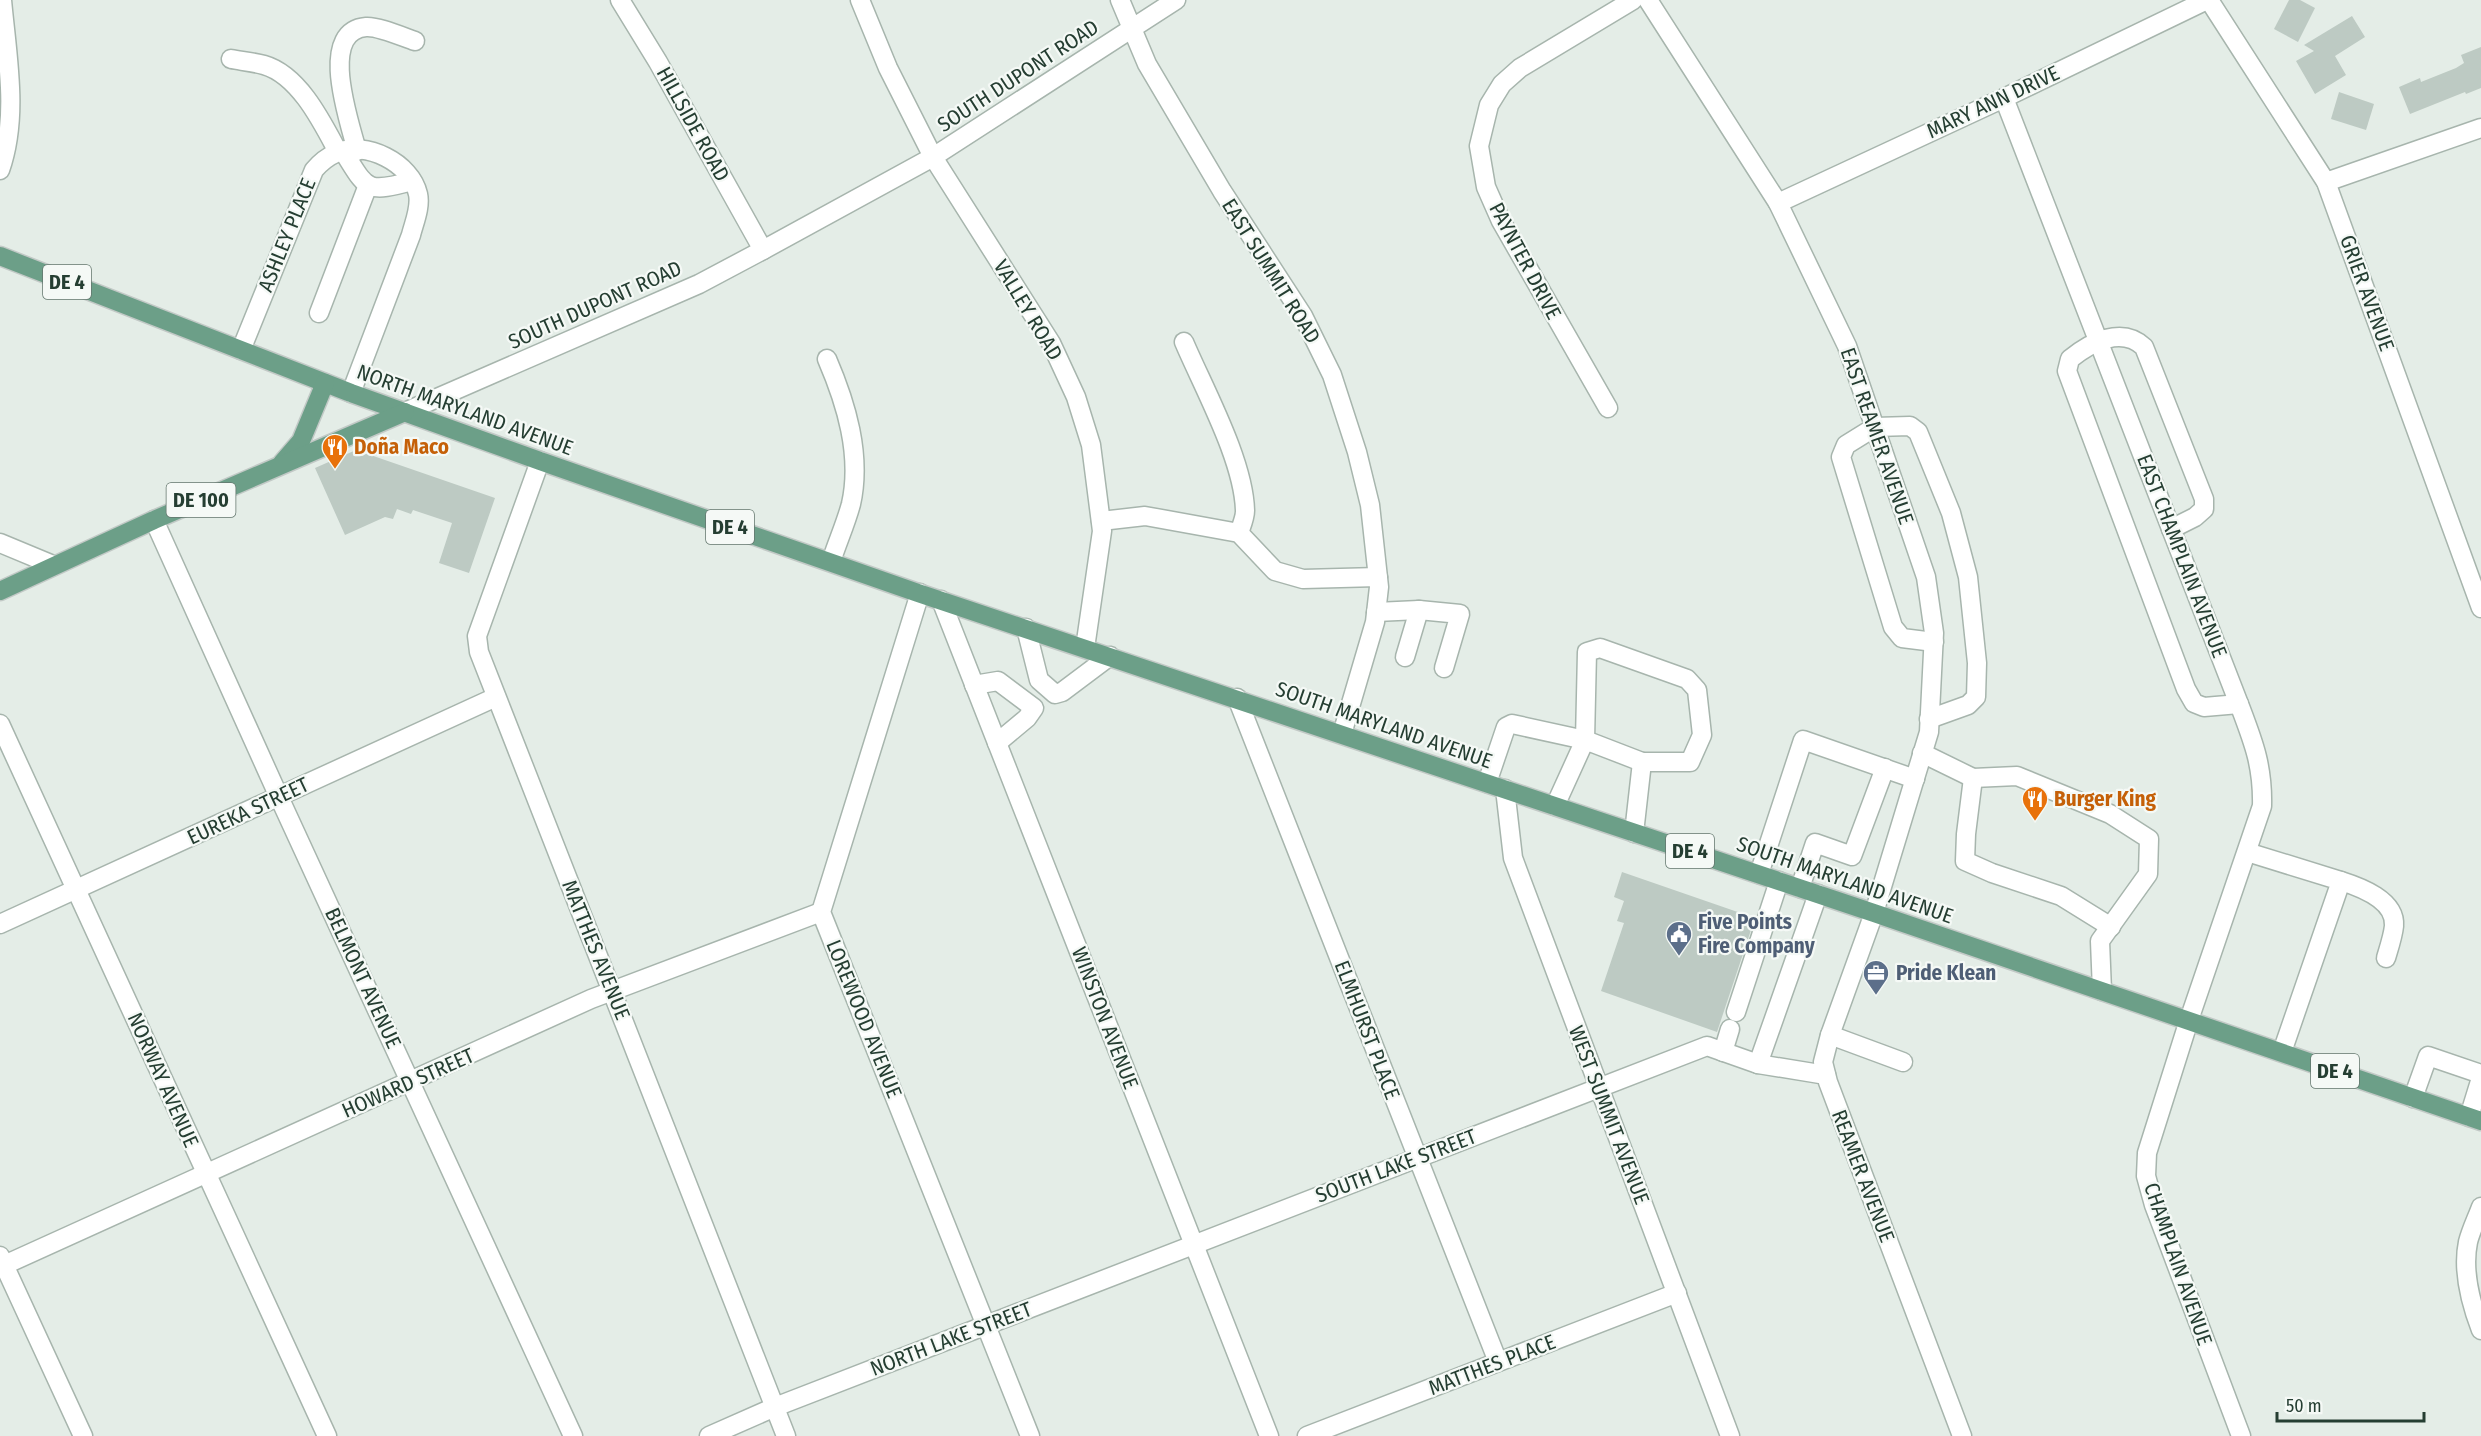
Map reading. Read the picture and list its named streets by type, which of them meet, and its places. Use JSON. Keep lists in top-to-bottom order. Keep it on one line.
{"streets":{"main road":["SOUTH DUPONT ROAD","DE 4","NORTH MARYLAND AVENUE","DE 100","SOUTH MARYLAND AVENUE"],"street":["MARY ANN DRIVE","HILLSIDE ROAD","ASHLEY PLACE","PAYNTER DRIVE","EAST SUMMIT ROAD","GRIER AVENUE","VALLEY ROAD","EAST REAMER AVENUE","EAST CHAMPLAIN AVENUE","EUREKA STREET","MATTHES AVENUE","BELMONT AVENUE","WINSTON AVENUE","LOREWOOD AVENUE","ELMHURST PLACE","NORWAY AVENUE","HOWARD STREET","WEST SUMMIT AVENUE","SOUTH LAKE STREET","REAMER AVENUE","CHAMPLAIN AVENUE","NORTH LAKE STREET","MATTHES PLACE"]},"crossings":[["SOUTH DUPONT ROAD","HILLSIDE ROAD"],["SOUTH DUPONT ROAD","EAST SUMMIT ROAD"],["SOUTH DUPONT ROAD","VALLEY ROAD"],["SOUTH DUPONT ROAD","NORTH MARYLAND AVENUE"],["SOUTH DUPONT ROAD","BELMONT AVENUE"],["MARY ANN DRIVE","GRIER AVENUE"],["MARY ANN DRIVE","EAST REAMER AVENUE"],["MARY ANN DRIVE","EAST CHAMPLAIN AVENUE"],["ASHLEY PLACE","NORTH MARYLAND AVENUE"],["EAST SUMMIT ROAD","SOUTH MARYLAND AVENUE"],["VALLEY ROAD","SOUTH MARYLAND AVENUE"],["NORTH MARYLAND AVENUE","SOUTH MARYLAND AVENUE"],["NORTH MARYLAND AVENUE","MATTHES AVENUE"],["EAST REAMER AVENUE","SOUTH MARYLAND AVENUE"],["EAST REAMER AVENUE","REAMER AVENUE"],["EAST CHAMPLAIN AVENUE","SOUTH MARYLAND AVENUE"],["EAST CHAMPLAIN AVENUE","CHAMPLAIN AVENUE"],["SOUTH MARYLAND AVENUE","WINSTON AVENUE"],["SOUTH MARYLAND AVENUE","ELMHURST PLACE"],["SOUTH MARYLAND AVENUE","WEST SUMMIT AVENUE"],["SOUTH MARYLAND AVENUE","REAMER AVENUE"],["SOUTH MARYLAND AVENUE","CHAMPLAIN AVENUE"],["EUREKA STREET","MATTHES AVENUE"],["EUREKA STREET","BELMONT AVENUE"],["EUREKA STREET","NORWAY AVENUE"],["MATTHES AVENUE","HOWARD STREET"],["MATTHES AVENUE","NORTH LAKE STREET"],["BELMONT AVENUE","HOWARD STREET"],["WINSTON AVENUE","SOUTH LAKE STREET"],["WINSTON AVENUE","NORTH LAKE STREET"],["LOREWOOD AVENUE","HOWARD STREET"],["LOREWOOD AVENUE","NORTH LAKE STREET"],["ELMHURST PLACE","SOUTH LAKE STREET"],["ELMHURST PLACE","MATTHES PLACE"],["NORWAY AVENUE","HOWARD STREET"],["WEST SUMMIT AVENUE","SOUTH LAKE STREET"],["WEST SUMMIT AVENUE","MATTHES PLACE"],["SOUTH LAKE STREET","REAMER AVENUE"],["SOUTH LAKE STREET","NORTH LAKE STREET"]],"places":{"restaurant":["Doña Maco","Burger King"],"public building":["Five Points Fire Company"],"office":["Pride Klean"]},"scale_bar":"50 m"}
